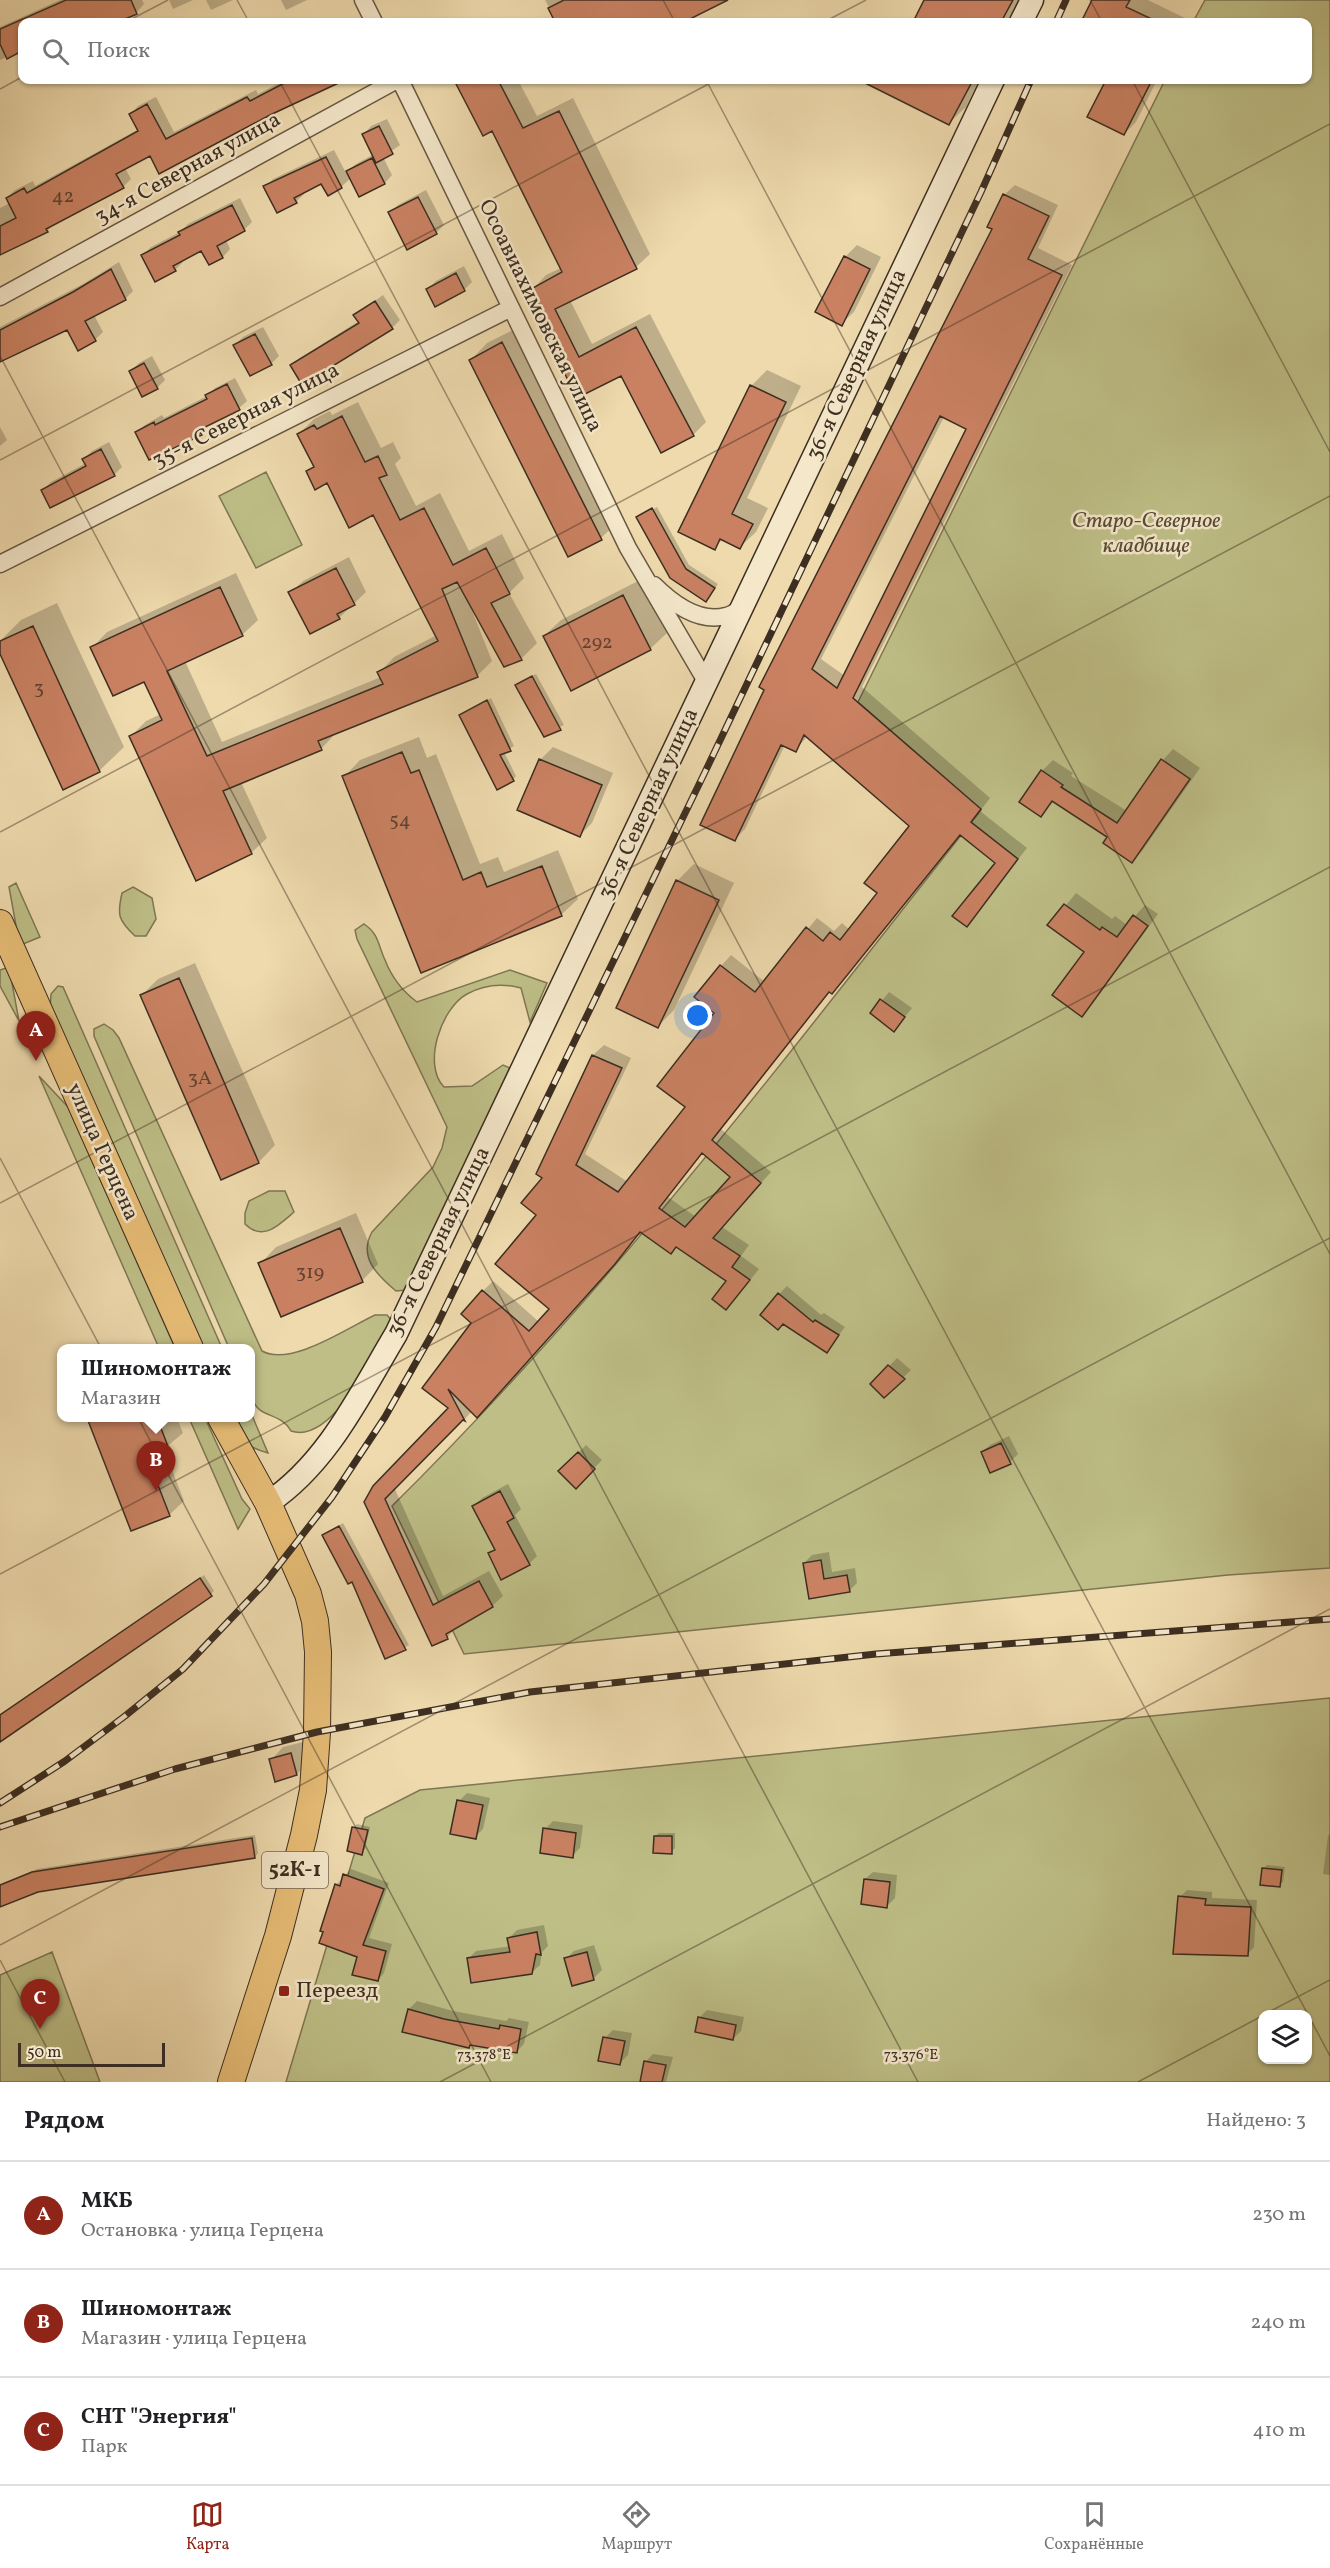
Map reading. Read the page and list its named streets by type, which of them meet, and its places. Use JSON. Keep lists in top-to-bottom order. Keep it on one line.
{"streets":{"main road":["36-я Северная улица","улица Герцена","52К-1"],"street":["34-я Северная улица","Осоавиахимовская улица","35-я Северная улица"]},"crossings":[["Осоавиахимовская улица","36-я Северная улица"],["Осоавиахимовская улица","35-я Северная улица"],["36-я Северная улица","52К-1"]],"parks":["Старо-Северное кладбище"],"places":{"transit":["Переезд"]},"house_numbers":["42","292","3","54","3А","319"],"scale_bar":"50 m","page":{"search":"Поиск","pins":["A","B","C"],"popup":["Шиномонтаж","Магазин"],"scale":"50 m","heading":["Рядом","Найдено: 3"],"list":[{"mark":"A","name":"МКБ","note":"Остановка · улица Герцена","value":"230 m"},{"mark":"B","name":"Шиномонтаж","note":"Магазин · улица Герцена","value":"240 m"},{"mark":"C","name":"СНТ \"Энергия\"","note":"Парк","value":"410 m"}],"nav":["Карта","Маршрут","Сохранённые"]},"coordinates":["73.378°E","73.376°E"]}
